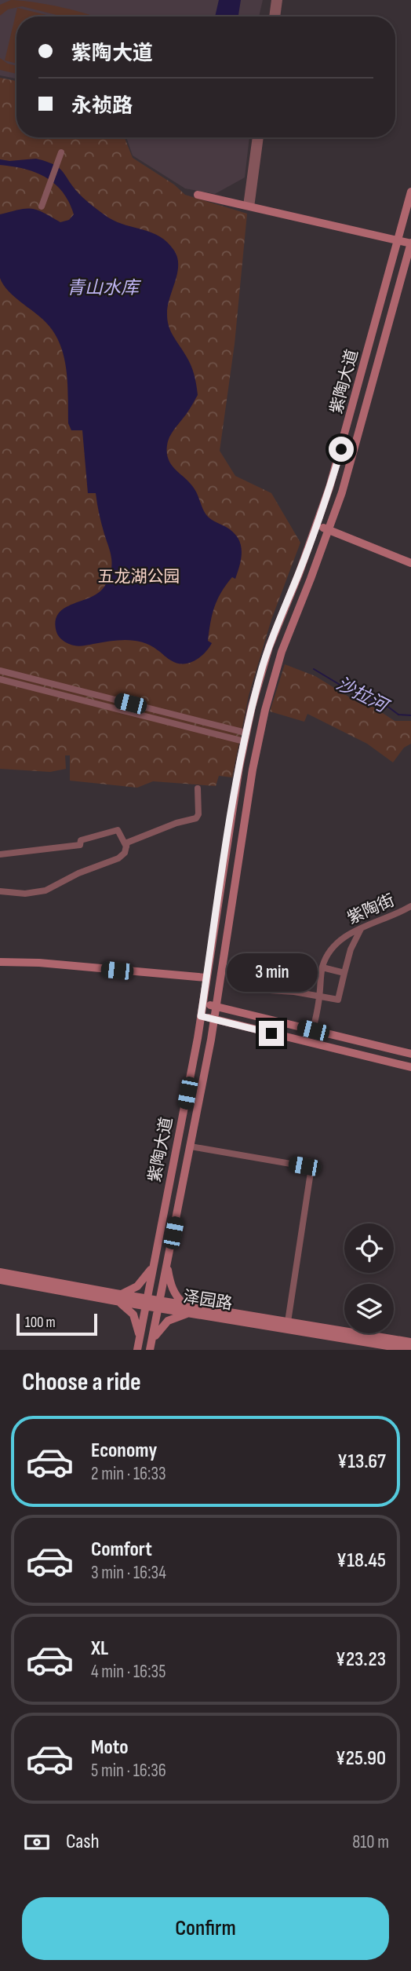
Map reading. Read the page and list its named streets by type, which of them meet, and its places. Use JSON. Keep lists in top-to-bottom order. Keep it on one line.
{"streets":{"main road":["紫陶大道","泽园路"],"street":["紫陶街"]},"crossings":[["紫陶大道","泽园路"]],"water":["青山水库","沙拉河"],"parks":["五龙湖公园"],"scale_bar":"100 m","page":{"banner":["紫陶大道","永祯路"],"bubble":"3 min","scale":"100 m","heading":"Choose a ride","list":[{"name":"Economy","note":"2 min · 16:33","value":"¥13.67"},{"name":"Comfort","note":"3 min · 16:34","value":"¥18.45"},{"name":"XL","note":"4 min · 16:35","value":"¥23.23"},{"name":"Moto","note":"5 min · 16:36","value":"¥25.90"}],"pay":["Cash","810 m"],"buttons":"Confirm"}}
